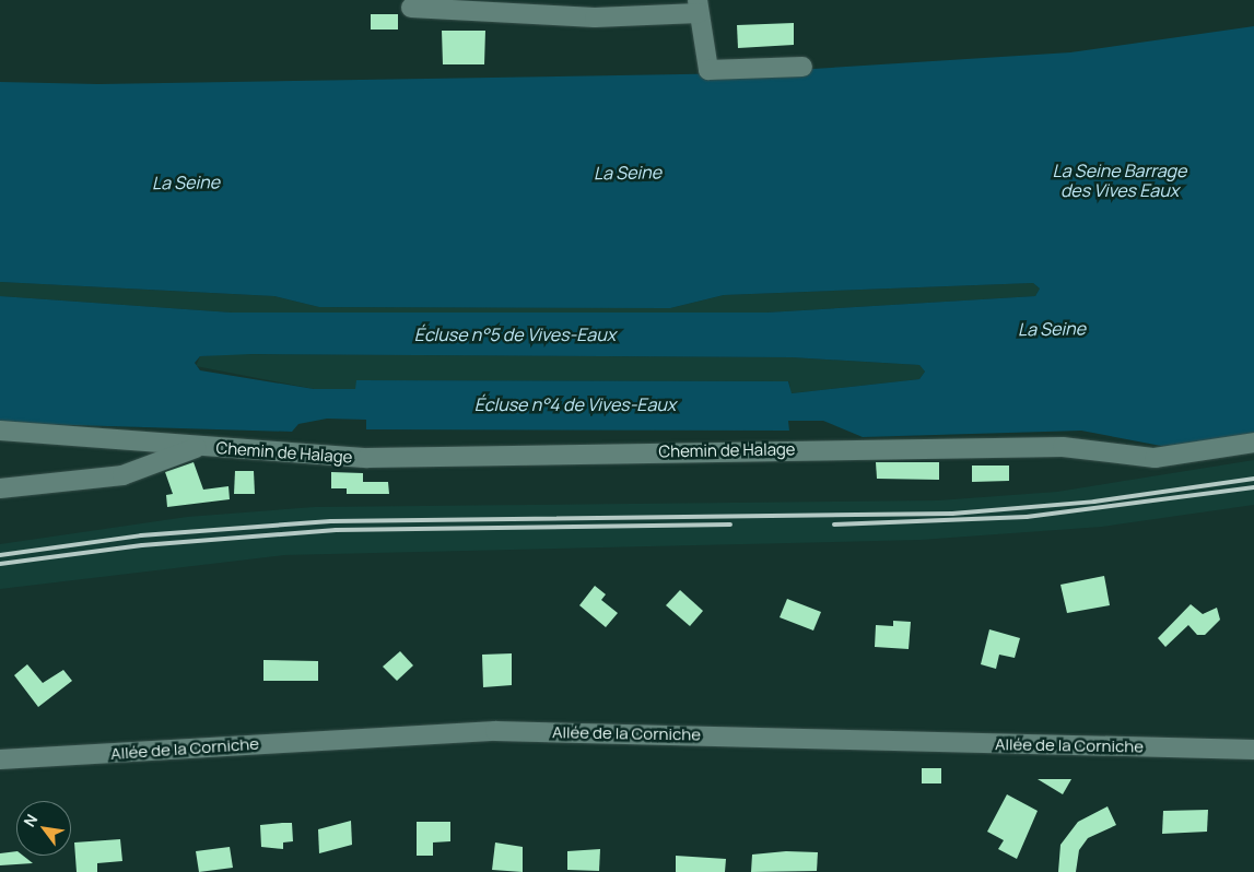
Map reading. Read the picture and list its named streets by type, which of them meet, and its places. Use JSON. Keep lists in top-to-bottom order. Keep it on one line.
{"streets":{"street":["Chemin de Halage","Allée de la Corniche"]},"water":["La Seine Barrage des Vives Eaux","La Seine","Écluse n°5 de Vives-Eaux","Écluse n°4 de Vives-Eaux"],"north":"top left"}
